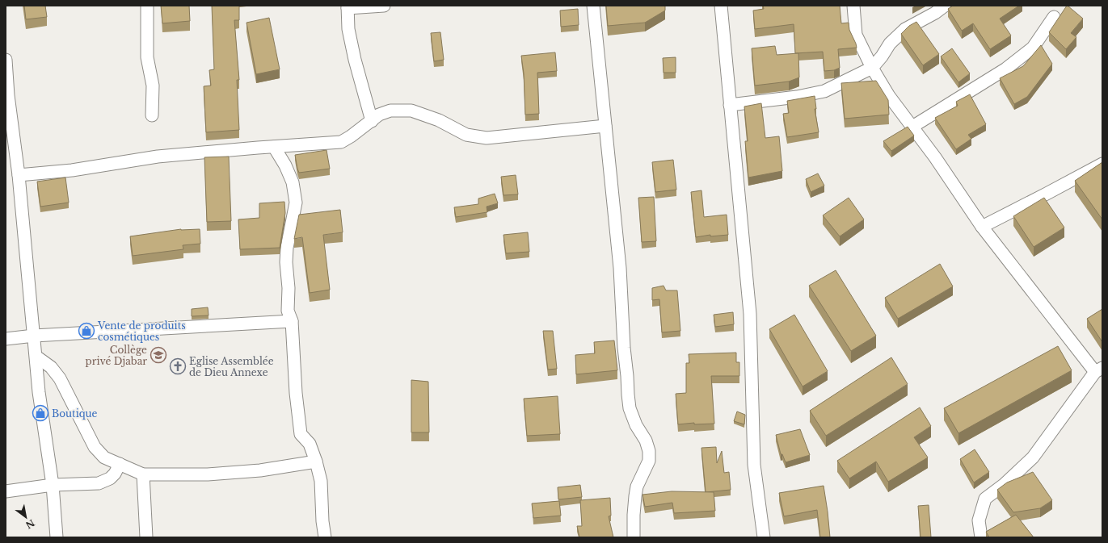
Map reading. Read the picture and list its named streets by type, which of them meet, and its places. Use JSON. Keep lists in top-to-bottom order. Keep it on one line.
{"places":{"shop":["Vente de produits cosmétiques","Boutique"],"school or university":["Collège privé Djabar"],"church":["Eglise Assemblée de Dieu Annexe"]},"north":"bottom right"}
